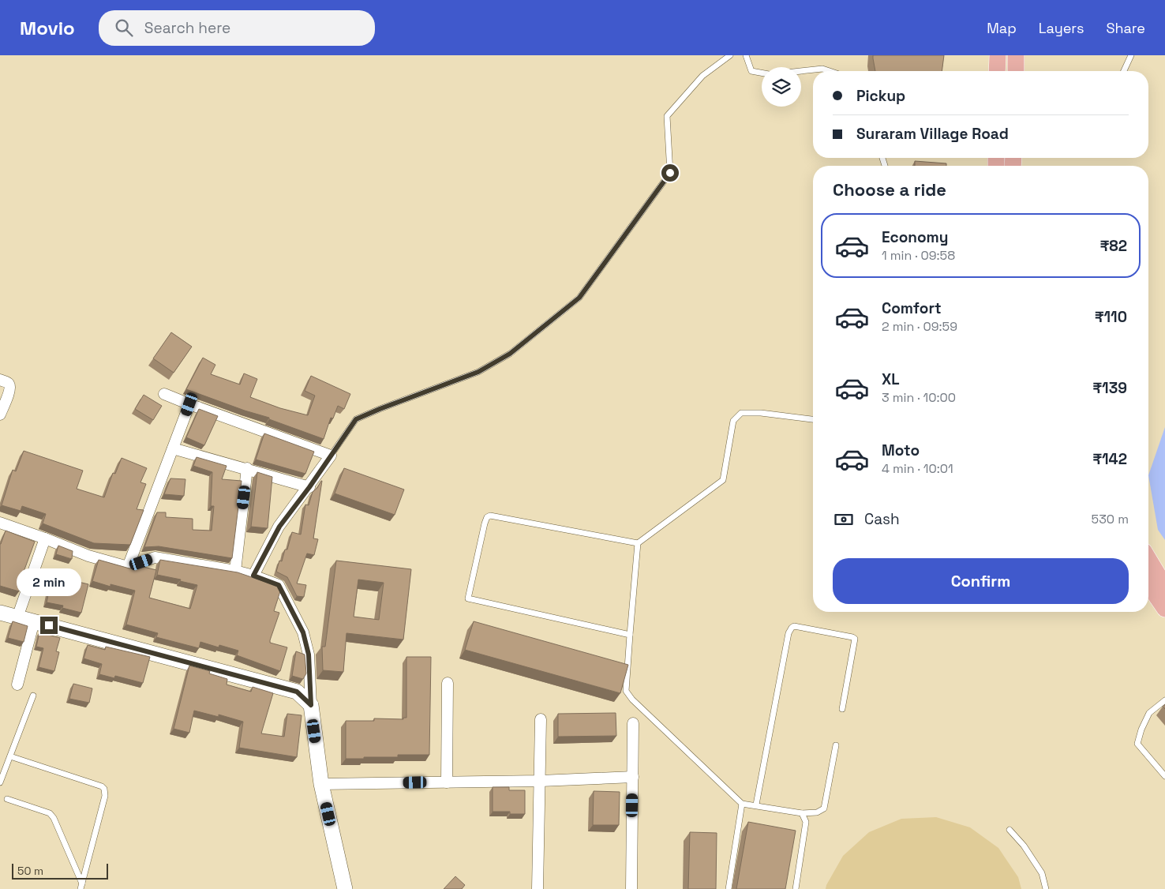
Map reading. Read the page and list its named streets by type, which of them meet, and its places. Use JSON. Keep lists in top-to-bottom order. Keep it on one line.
{"scale_bar":"50 m","page":{"header":"Movio","search":"Search here","nav":["Map","Layers","Share"],"banner":["Pickup","Suraram Village Road"],"heading":"Choose a ride","list":[{"name":"Economy","note":"1 min · 09:58","value":"₹82"},{"name":"Comfort","note":"2 min · 09:59","value":"₹110"},{"name":"XL","note":"3 min · 10:00","value":"₹139"},{"name":"Moto","note":"4 min · 10:01","value":"₹142"}],"pay":["Cash","530 m"],"buttons":"Confirm","bubble":"2 min","scale":"50 m"}}
